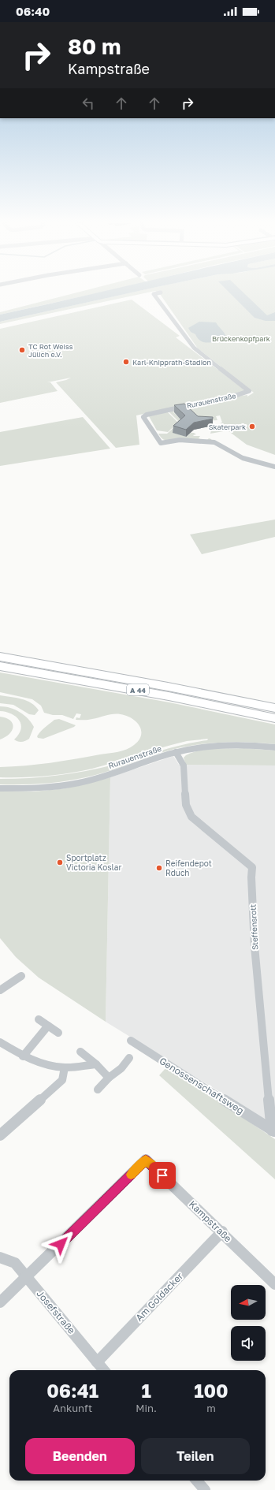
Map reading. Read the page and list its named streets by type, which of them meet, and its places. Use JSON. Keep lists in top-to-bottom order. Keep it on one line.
{"streets":{"highway":["A 44"],"street":["Rurauenstraße","Steffensrott","Genossenschaftsweg","Kampstraße","Am Goldacker","Josefstraße"]},"crossings":[["Rurauenstraße","Steffensrott"],["Steffensrott","Genossenschaftsweg"],["Kampstraße","Am Goldacker"],["Kampstraße","Josefstraße"],["Am Goldacker","Josefstraße"]],"parks":["Brückenkopfpark"],"places":["TC Rot Weiss Jülich e.V.","Karl-Knipprath-Stadion","Skaterpark","Sportplatz Victoria Koslar","Reifendepot Rduch"],"north":"left","page":{"status":"06:40","turn":["80 m","Kampstraße"],"eta":["06:41","Ankunft","1","Min.","100","m"],"buttons":["Beenden","Teilen"]}}
